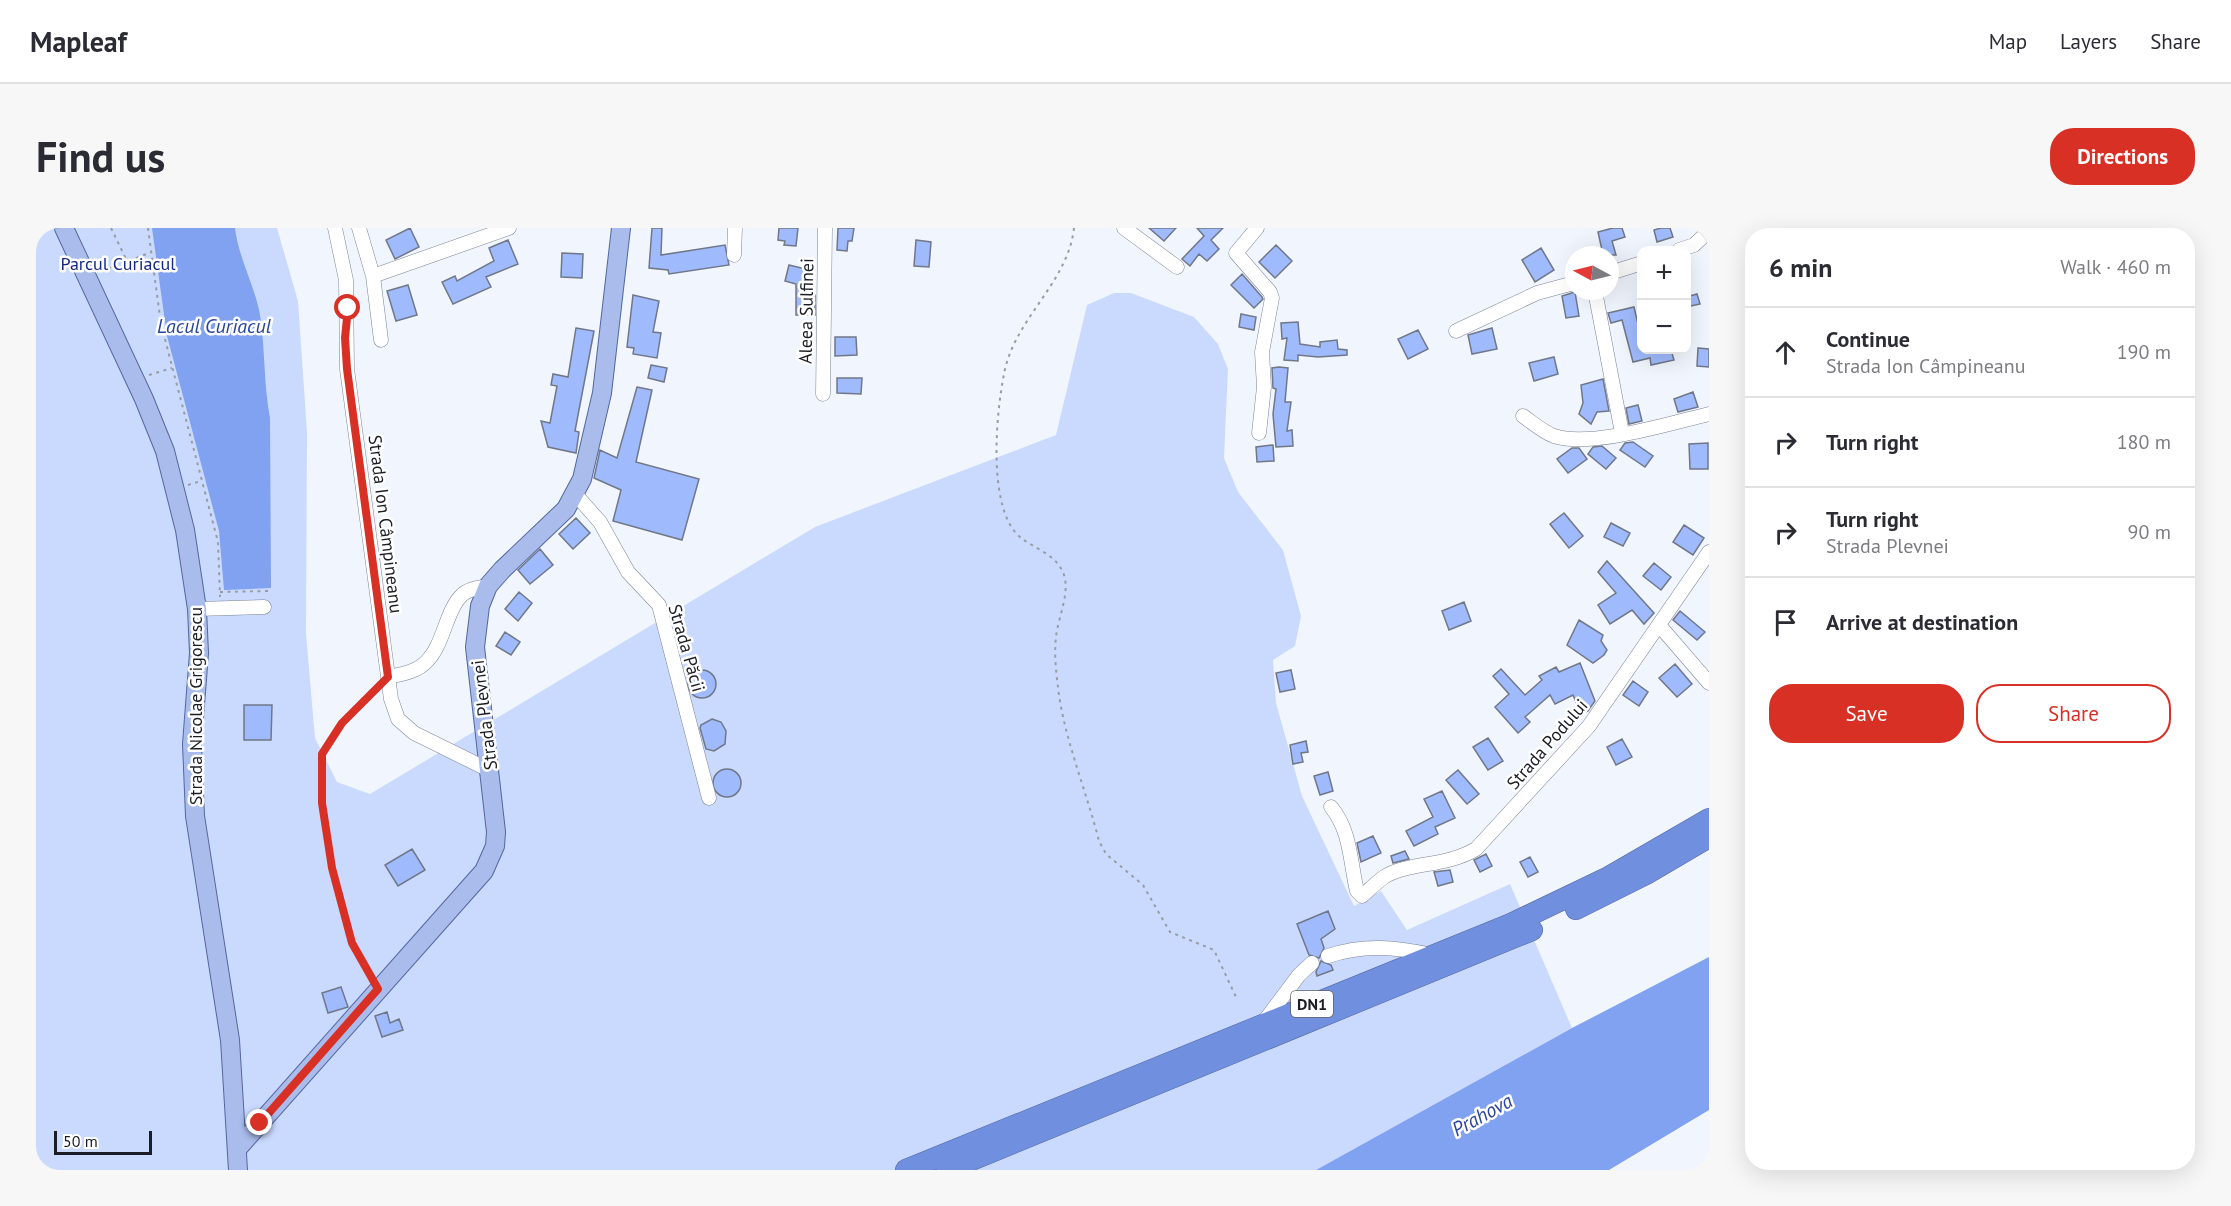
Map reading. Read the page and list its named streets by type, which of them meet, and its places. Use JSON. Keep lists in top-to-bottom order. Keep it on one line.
{"streets":{"highway":["DN1"],"main road":["Strada Nicolae Grigorescu","Strada Plevnei"],"street":["Aleea Sulfinei","Strada Ion Câmpineanu","Strada Păcii","Strada Podului"]},"crossings":[["Strada Ion Câmpineanu","Strada Plevnei"],["Strada Păcii","Strada Plevnei"],["Strada Nicolae Grigorescu","Strada Plevnei"]],"water":["Lacul Curiacul","Prahova"],"parks":["Parcul Curiacul"],"scale_bar":"50 m","north":"left","page":{"header":"Mapleaf","nav":["Map","Layers","Share"],"buttons":["Directions",["Save","Share"]],"title":"Find us","heading":["6 min","Walk · 460 m"],"map_buttons":["+","−"],"list":[["Continue","Strada Ion Câmpineanu","190 m"],["Turn right","180 m"],["Turn right","Strada Plevnei","90 m"],"Arrive at destination"],"scale":"50 m"}}
